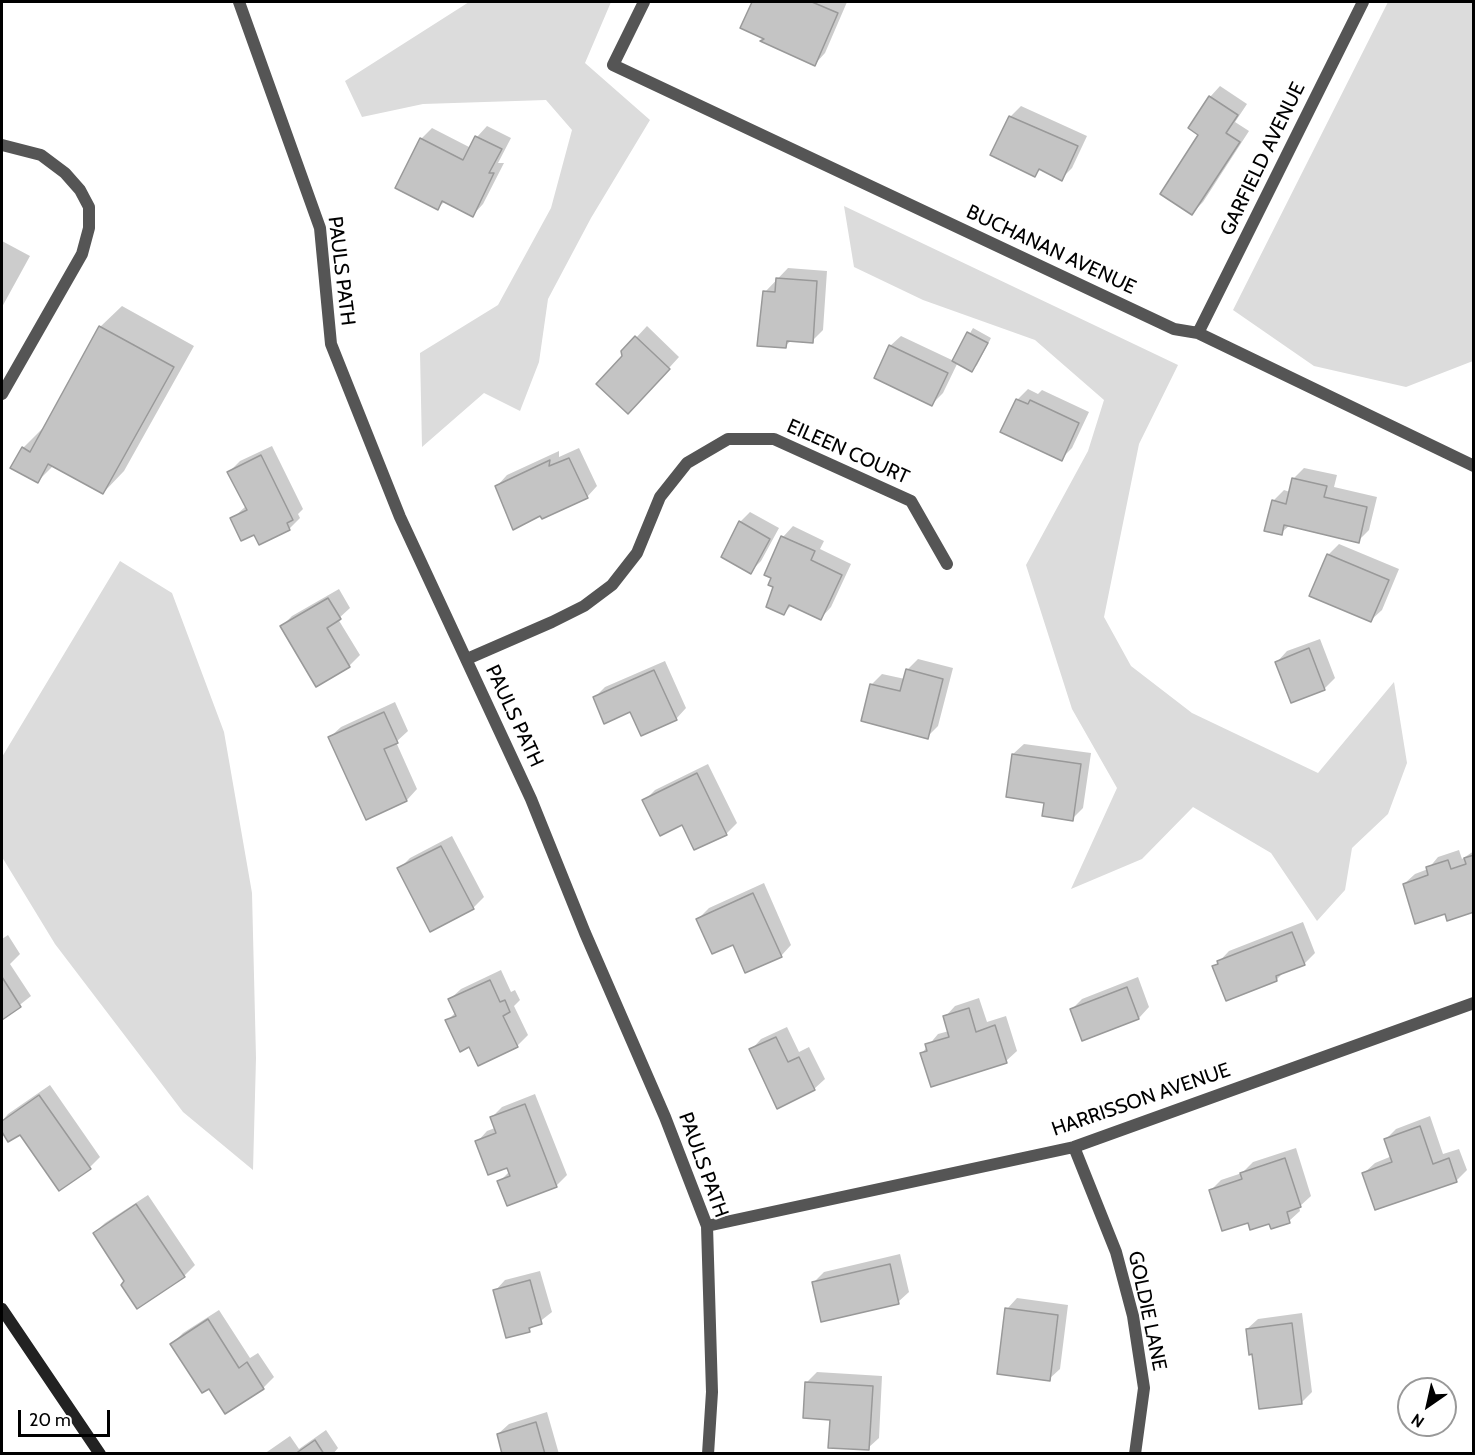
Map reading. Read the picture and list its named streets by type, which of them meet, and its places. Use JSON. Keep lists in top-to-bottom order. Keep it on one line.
{"streets":{"street":["GARFIELD AVENUE","BUCHANAN AVENUE","PAULS PATH","EILEEN COURT","HARRISSON AVENUE","GOLDIE LANE"]},"crossings":[["GARFIELD AVENUE","BUCHANAN AVENUE"],["PAULS PATH","EILEEN COURT"],["PAULS PATH","HARRISSON AVENUE"],["HARRISSON AVENUE","GOLDIE LANE"]],"scale_bar":"20 m","north":"bottom left"}
